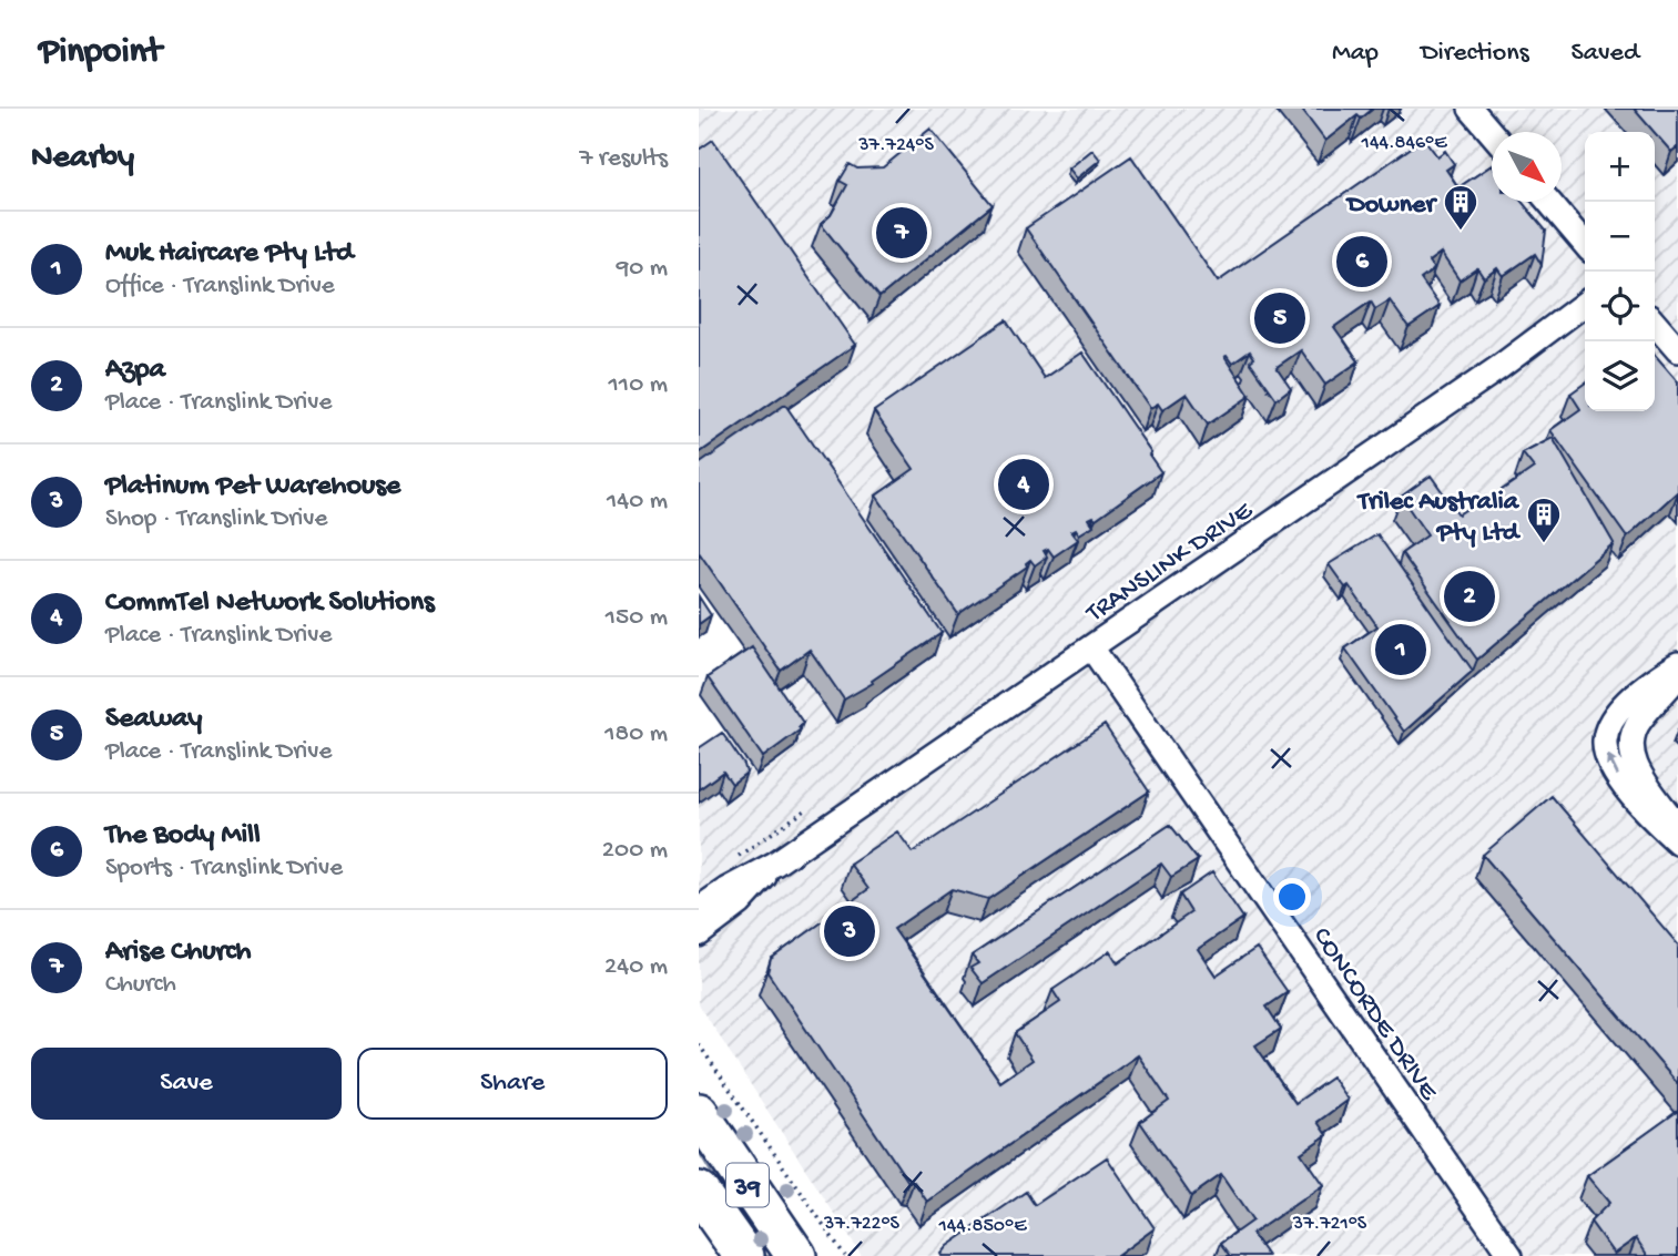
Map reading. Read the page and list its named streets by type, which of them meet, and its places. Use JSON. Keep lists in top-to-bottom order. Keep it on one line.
{"streets":{"main road":["39"],"street":["TRANSLINK DRIVE","CONCORDE DRIVE"]},"crossings":[["TRANSLINK DRIVE","CONCORDE DRIVE"]],"places":{"building":["Downer","Trilec Australia Pty Ltd"]},"north":"bottom right","page":{"header":"Pinpoint","nav":["Map","Directions","Saved"],"heading":["Nearby","7 results"],"map_buttons":["+","−"],"pins":["7","6","5","4","2","1","3"],"list":[{"mark":"1","name":"Muk Haircare Pty Ltd","note":"Office · Translink Drive","value":"90 m"},{"mark":"2","name":"Azpa","note":"Place · Translink Drive","value":"110 m"},{"mark":"3","name":"Platinum Pet Warehouse","note":"Shop · Translink Drive","value":"140 m"},{"mark":"4","name":"CommTel Network Solutions","note":"Place · Translink Drive","value":"150 m"},{"mark":"5","name":"Seaway","note":"Place · Translink Drive","value":"180 m"},{"mark":"6","name":"The Body Mill","note":"Sports · Translink Drive","value":"200 m"},{"mark":"7","name":"Arise Church","note":"Church","value":"240 m"}],"buttons":["Save","Share"]},"coordinates":["144.846°E","37.724°S","37.722°S","37.721°S","144.850°E"]}
